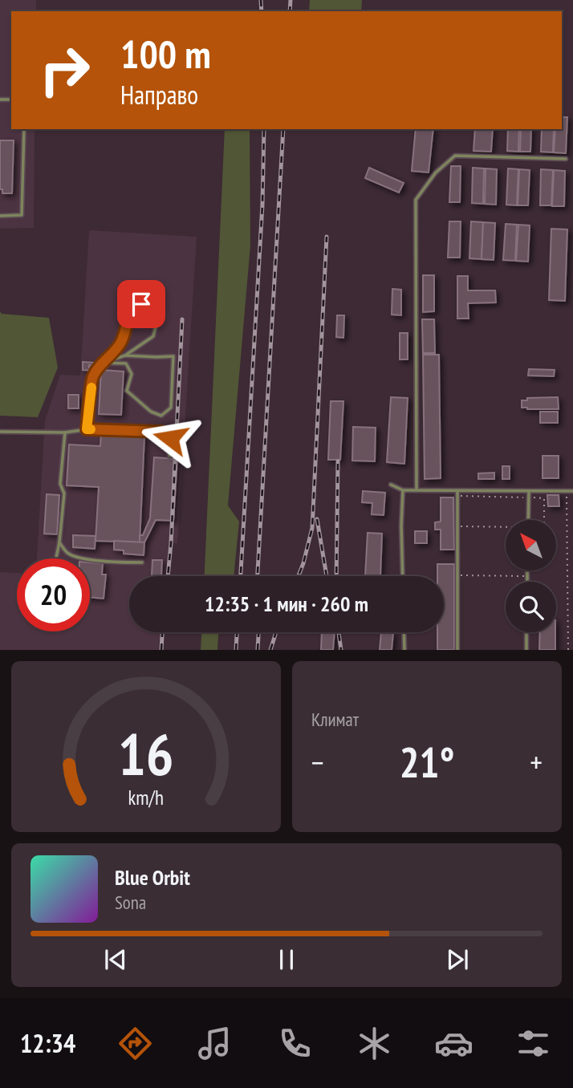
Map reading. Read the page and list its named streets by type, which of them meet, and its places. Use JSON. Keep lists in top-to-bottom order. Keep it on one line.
{"north":"top left","page":{"turn":["100 m","Направо"],"limit":"20","trip":"12:35 · 1 мин · 260 m","tile":"Климат","heat":["−","21°","+"],"song":["Blue Orbit","Sona"],"tabs":"12:34","gauge":["16","km/h"]}}
